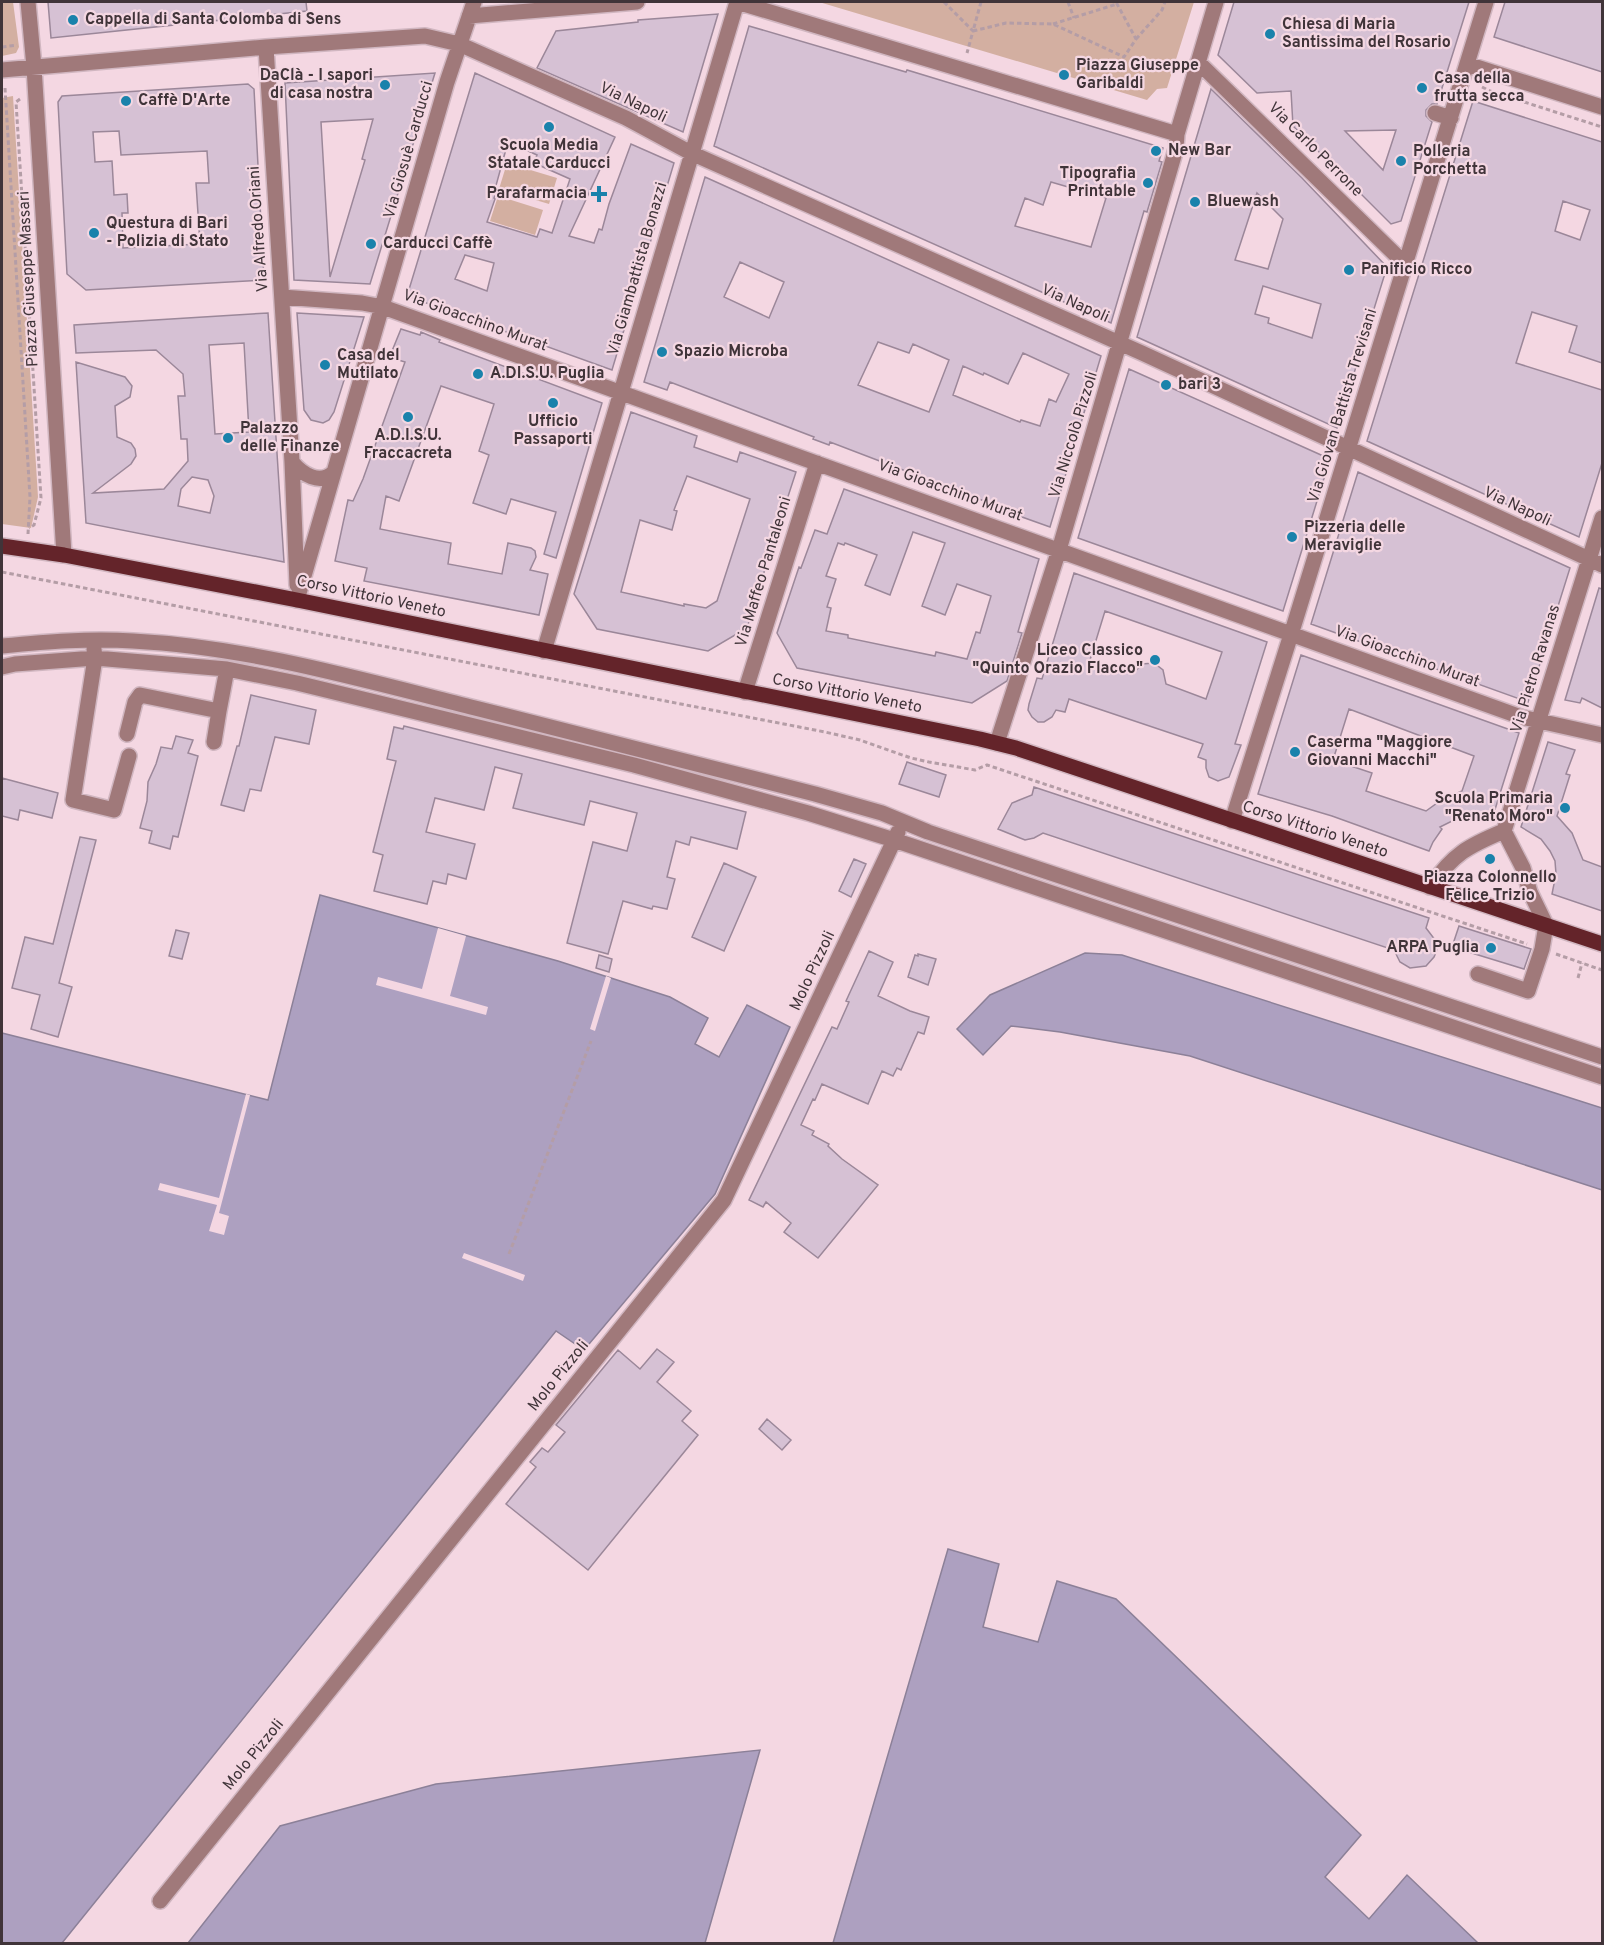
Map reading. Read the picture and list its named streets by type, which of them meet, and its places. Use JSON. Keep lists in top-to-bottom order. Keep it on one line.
{"streets":{"main road":["Corso Vittorio Veneto"],"street":["Via Napoli","Via Giosuè Carducci","Via Carlo Perrone","Via Alfredo Oriani","Via Giambattista Bonazzi","Piazza Giuseppe Massari","Via Gioacchino Murat","Via Giovan Battista Trevisani","Via Niccolò Pizzoli","Via Maffeo Pantaleoni","Via Pietro Ravanas","Molo Pizzoli"]},"crossings":[["Via Napoli","Via Giosuè Carducci"],["Via Napoli","Via Alfredo Oriani"],["Via Napoli","Via Giambattista Bonazzi"],["Via Napoli","Piazza Giuseppe Massari"],["Via Napoli","Via Giovan Battista Trevisani"],["Via Napoli","Via Niccolò Pizzoli"],["Via Napoli","Via Pietro Ravanas"],["Via Giosuè Carducci","Via Alfredo Oriani"],["Via Giosuè Carducci","Via Gioacchino Murat"],["Via Giosuè Carducci","Corso Vittorio Veneto"],["Via Carlo Perrone","Via Giovan Battista Trevisani"],["Via Alfredo Oriani","Via Gioacchino Murat"],["Via Alfredo Oriani","Corso Vittorio Veneto"],["Via Giambattista Bonazzi","Via Gioacchino Murat"],["Via Giambattista Bonazzi","Corso Vittorio Veneto"],["Piazza Giuseppe Massari","Corso Vittorio Veneto"],["Via Gioacchino Murat","Via Giovan Battista Trevisani"],["Via Gioacchino Murat","Via Niccolò Pizzoli"],["Via Gioacchino Murat","Via Maffeo Pantaleoni"],["Via Gioacchino Murat","Via Pietro Ravanas"],["Via Giovan Battista Trevisani","Corso Vittorio Veneto"],["Via Niccolò Pizzoli","Corso Vittorio Veneto"],["Via Maffeo Pantaleoni","Corso Vittorio Veneto"]],"places":{"other":["Cappella di Santa Colomba di Sens","Chiesa di Maria Santissima del Rosario","Piazza Giuseppe Garibaldi","DaClà - I sapori di casa nostra","Casa della frutta secca","Caffè D'Arte","Scuola Media Statale Carducci","New Bar","Polleria Porchetta","Tipografia Printable","Bluewash","Questura di Bari - Polizia di Stato","Carducci Caffè","Panificio Ricco","Spazio Microba","Casa del Mutilato","A.DI.S.U. Puglia","bari 3","Ufficio Passaporti","A.D.I.S.U. Fraccacreta","Palazzo delle Finanze","Pizzeria delle Meraviglie","Liceo Classico \"Quinto Orazio Flacco\"","Caserma \"Maggiore Giovanni Macchi\"","Scuola Primaria \"Renato Moro\"","Piazza Colonnello Felice Trizio","ARPA Puglia"],"health":["Parafarmacia"]}}
